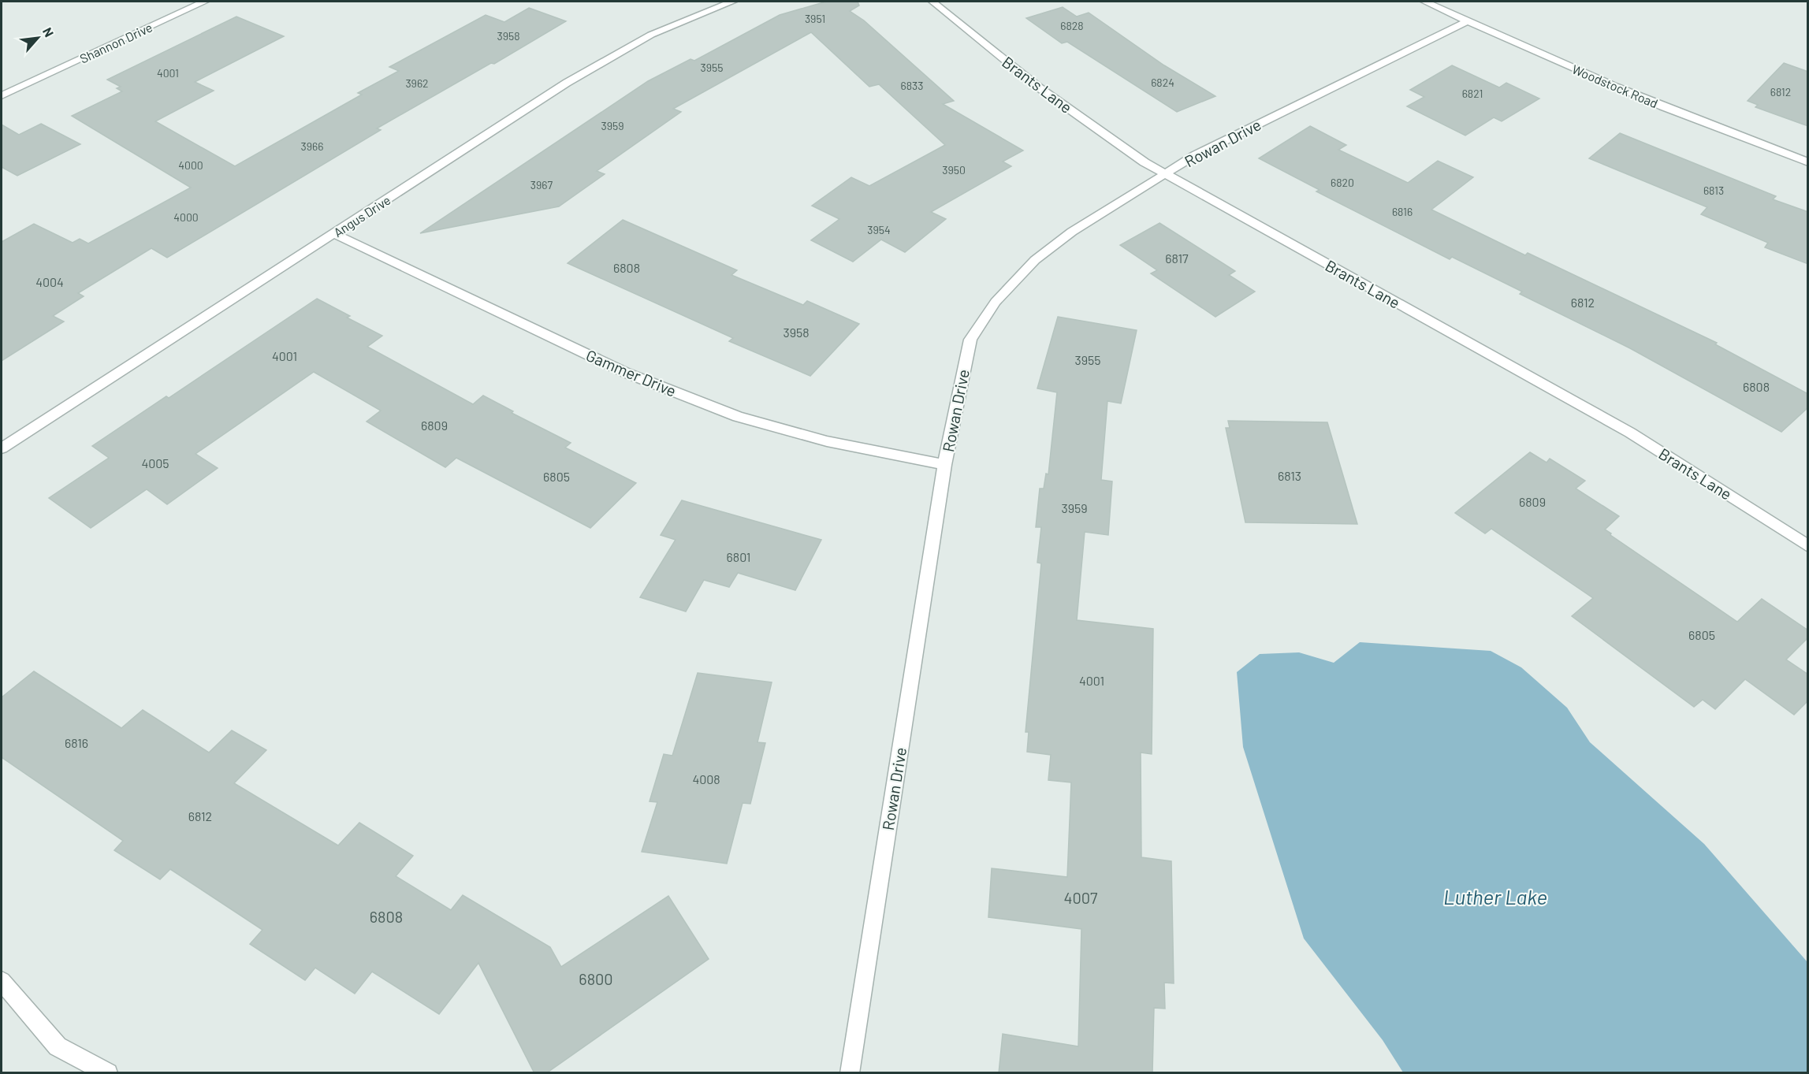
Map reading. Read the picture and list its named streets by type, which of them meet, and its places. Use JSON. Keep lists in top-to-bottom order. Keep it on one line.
{"streets":{"street":["Shannon Drive","Brants Lane","Woodstock Road","Rowan Drive","Angus Drive","Gammer Drive"]},"crossings":[["Brants Lane","Rowan Drive"],["Woodstock Road","Rowan Drive"],["Rowan Drive","Gammer Drive"],["Angus Drive","Gammer Drive"]],"water":["Luther Lake"],"house_numbers":["3951","6828","3958","3955","4001","6824","3962","6833","6812","6821","3959","3966","4000","3950","6820","3967","6813","6816","4000","3954","6817","6808","4004","6812","3958","4001","3955","6808","6809","4005","6813","6805","6809","3959","6801","6805","4001","6816","4008","6812","4007","6808","6800"],"north":"top right"}
